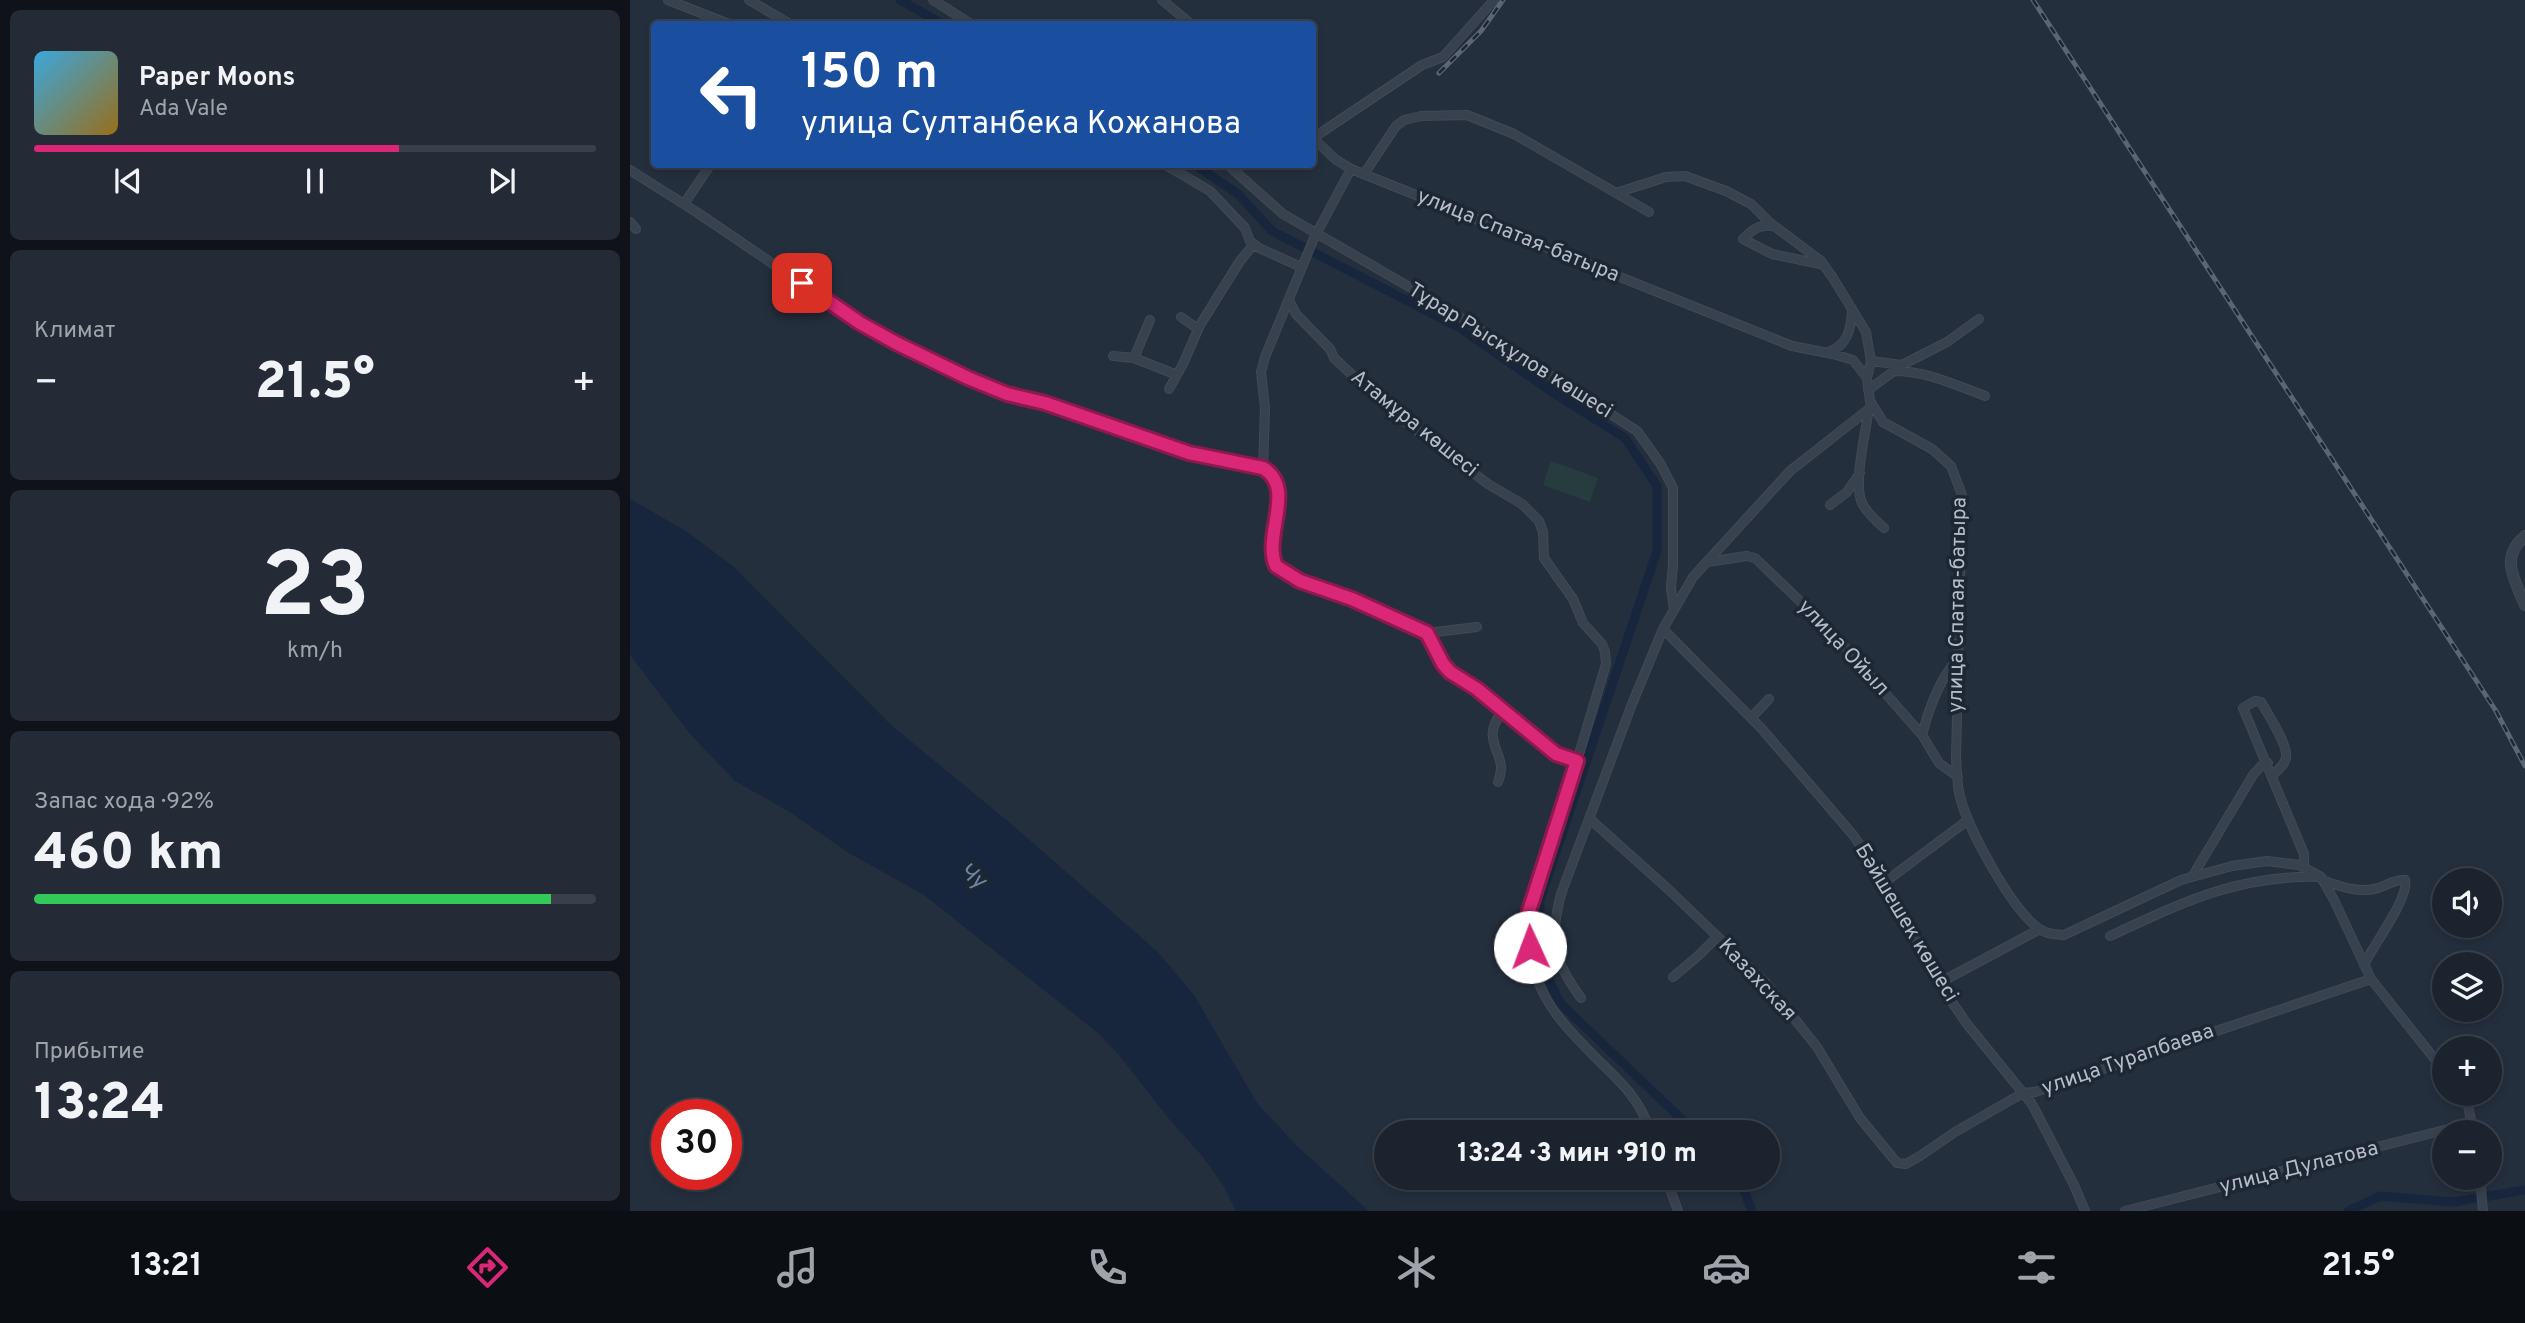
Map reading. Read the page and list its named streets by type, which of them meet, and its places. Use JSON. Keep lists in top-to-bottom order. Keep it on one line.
{"streets":{"street":["улица Спатая-батыра","Тұрар Рысқұлов көшесі","Атамұра көшесі","улица Ойыл","Бәйшешек көшесі","Казахская","улица Турапбаева","улица Дулатова"]},"crossings":[["улица Спатая-батыра","улица Ойыл"],["Бәйшешек көшесі","улица Турапбаева"],["Казахская","улица Турапбаева"]],"water":["Чу"],"page":{"turn":["150 m","улица Султанбека Кожанова"],"song":["Paper Moons","Ada Vale"],"tile":["Климат",["23","km/h"],["Запас хода · 92%","460 km"],["Прибытие","13:24"]],"heat":["−","21.5°","+"],"map_buttons":["+","−"],"limit":"30","trip":"13:24 · 3 мин · 910 m","tabs":["13:21","21.5°"]}}
